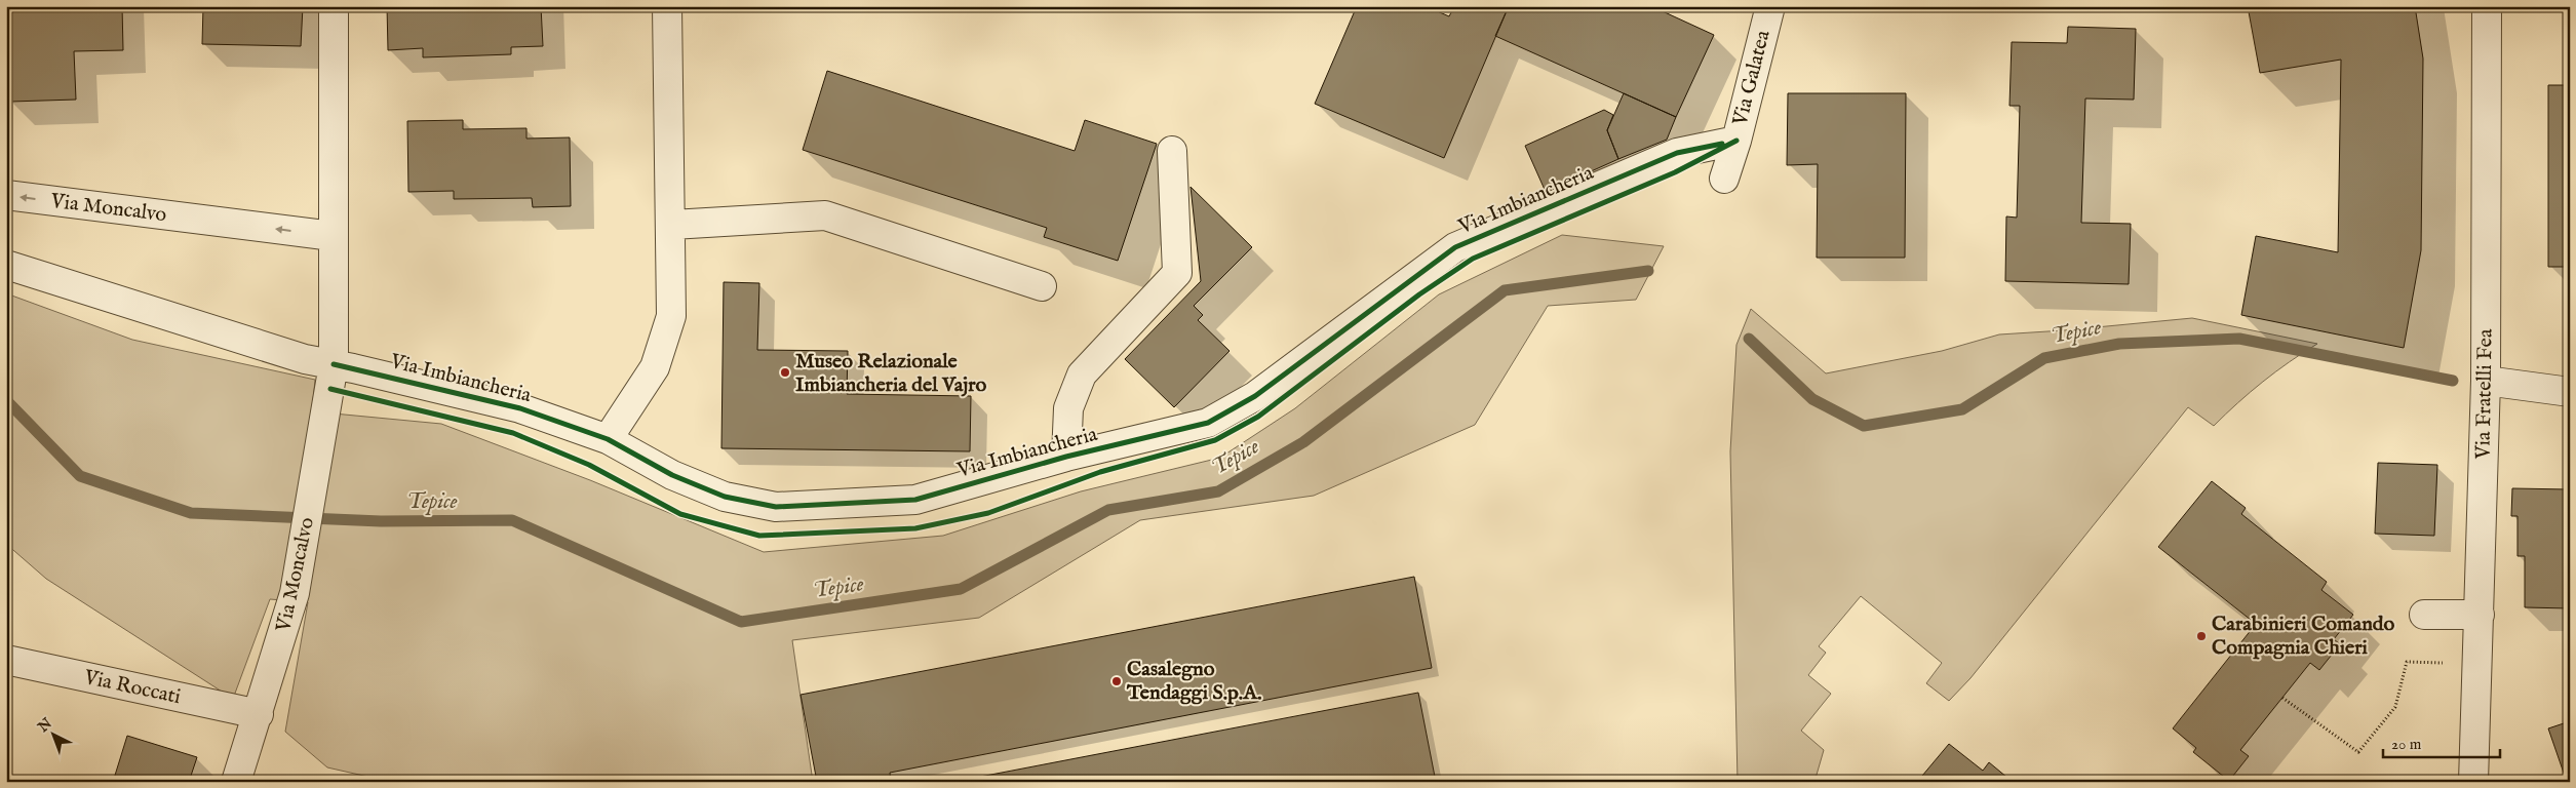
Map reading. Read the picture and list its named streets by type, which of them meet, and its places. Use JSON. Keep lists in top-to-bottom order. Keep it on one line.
{"streets":{"street":["Via Galatea","Via Imbiancheria","Via Moncalvo","Via Fratelli Fea","Via Roccati"]},"crossings":[["Via Galatea","Via Imbiancheria"],["Via Imbiancheria","Via Moncalvo"],["Via Moncalvo","Via Roccati"]],"water":["Tepice"],"places":["Museo Relazionale Imbiancheria del Vajro","Carabinieri Comando Compagnia Chieri","Casalegno Tendaggi S.p.A."],"scale_bar":"20 m","north":"top left"}
